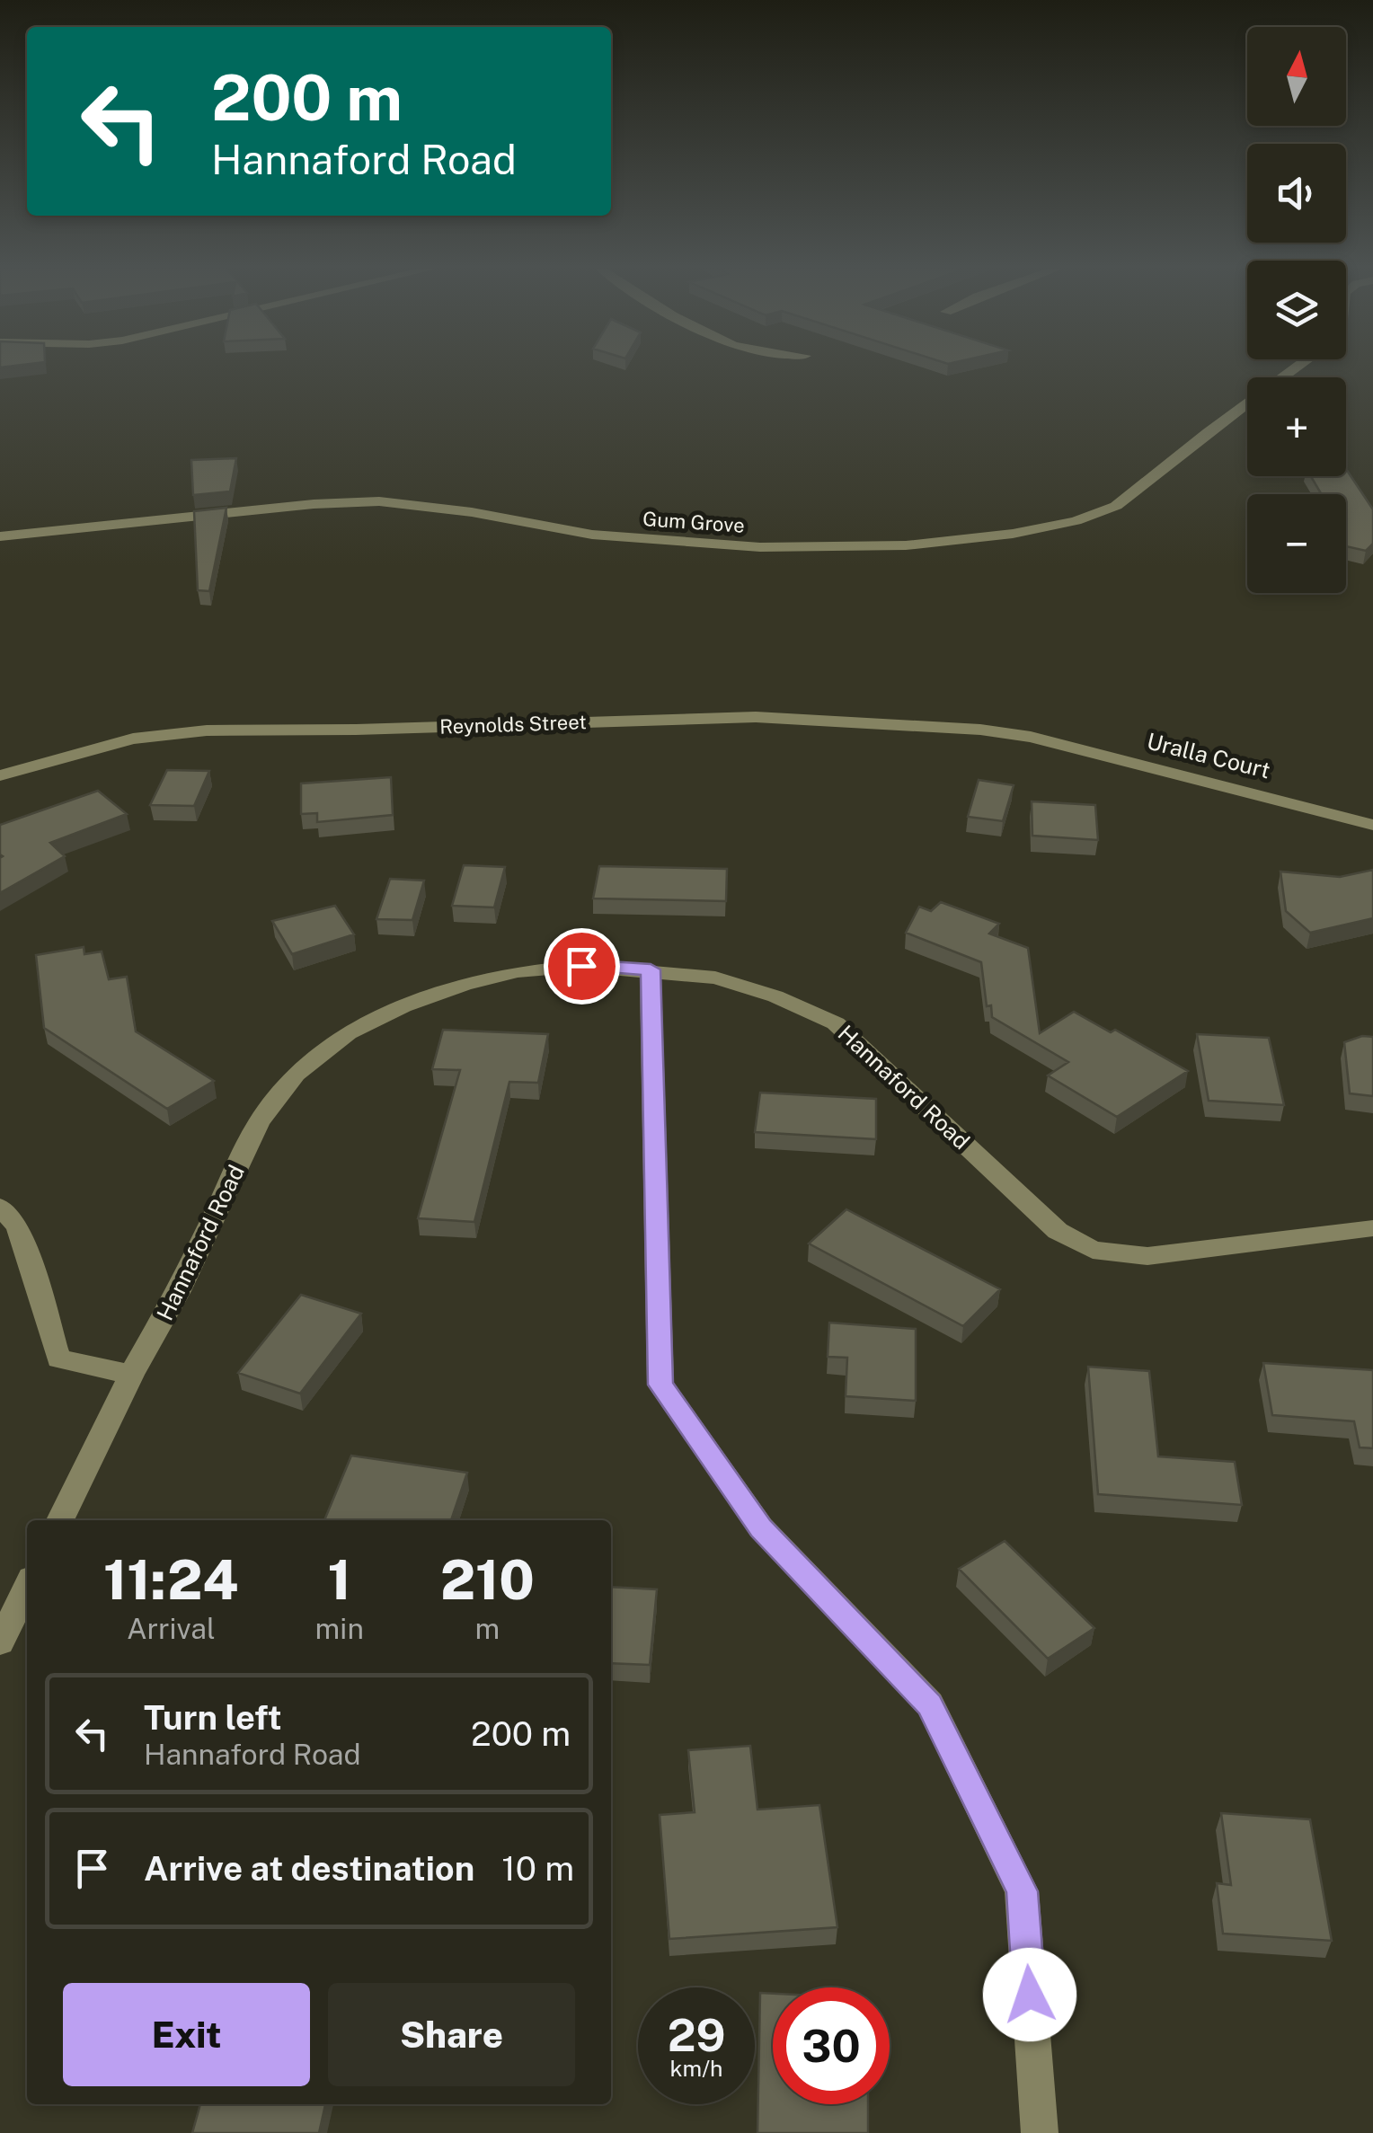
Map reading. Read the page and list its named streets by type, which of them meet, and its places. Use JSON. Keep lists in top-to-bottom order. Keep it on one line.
{"streets":{"street":["Gum Grove","Reynolds Street","Uralla Court","Hannaford Road"]},"crossings":[["Reynolds Street","Uralla Court"]],"north":"top","page":{"map_buttons":["+","−"],"turn":["200 m","Hannaford Road"],"eta":["11:24","Arrival","1","min","210","m"],"list":[{"name":"Turn left","note":"Hannaford Road","value":"200 m"},{"name":"Arrive at destination","value":"10 m"}],"buttons":["Exit","Share"],"speed":"29 km/h","limit":"30"}}
